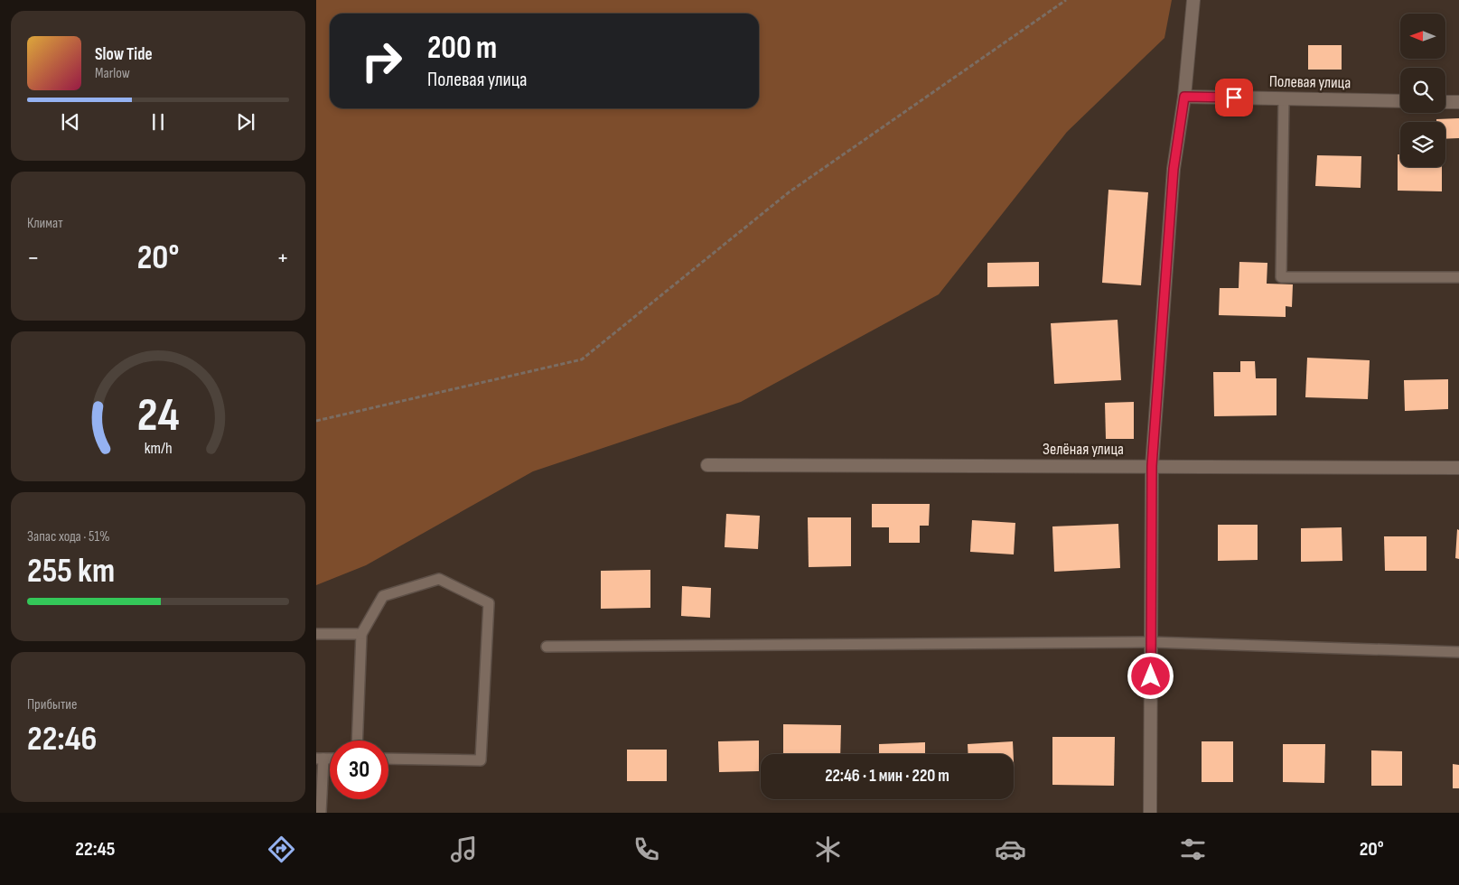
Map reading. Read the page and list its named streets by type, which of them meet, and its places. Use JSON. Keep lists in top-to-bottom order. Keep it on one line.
{"streets":{"street":["Полевая улица","Зелёная улица"]},"north":"left","page":{"turn":["200 m","Полевая улица"],"song":["Slow Tide","Marlow"],"tile":["Климат",["Запас хода · 51%","255 km"],["Прибытие","22:46"]],"heat":["−","20°","+"],"limit":"30","trip":"22:46 · 1 мин · 220 m","tabs":["22:45","20°"],"gauge":["24","km/h"]}}
